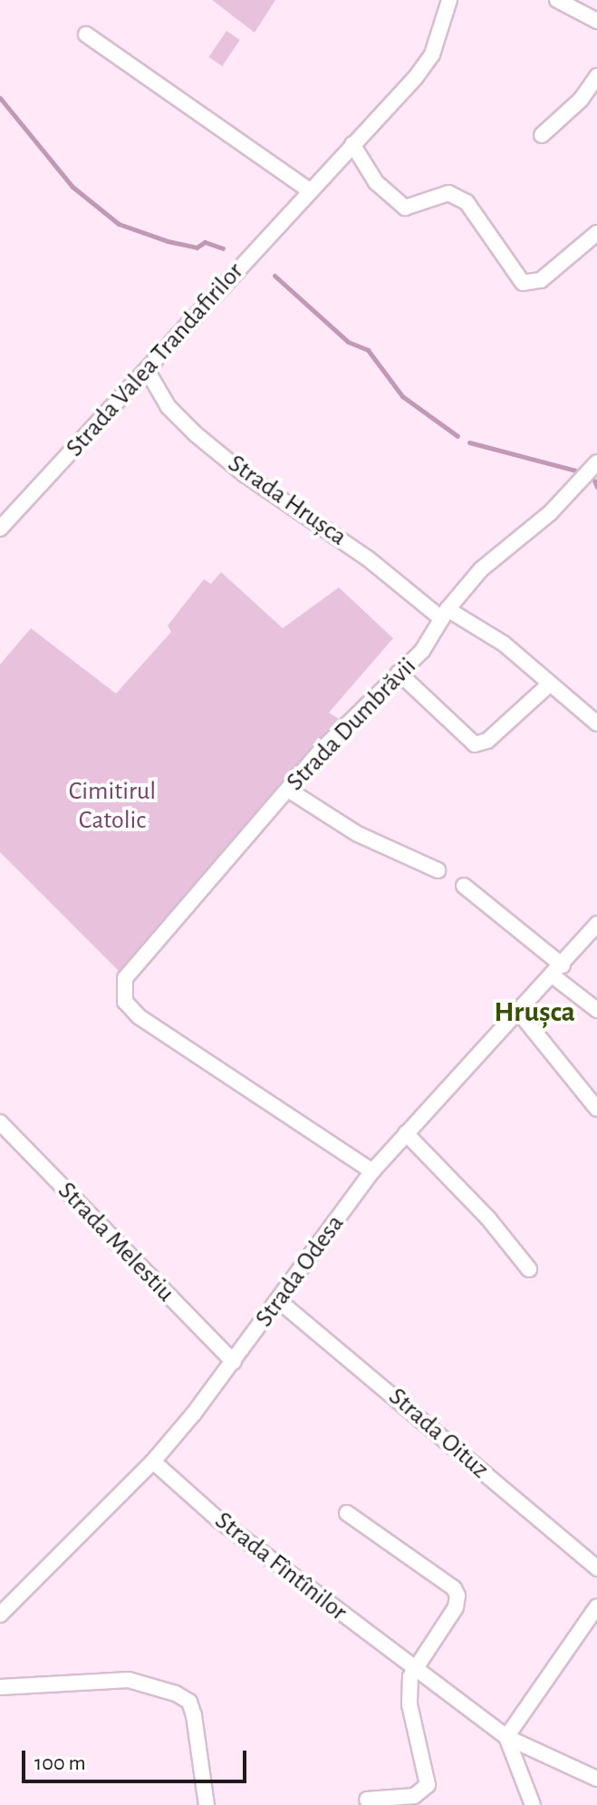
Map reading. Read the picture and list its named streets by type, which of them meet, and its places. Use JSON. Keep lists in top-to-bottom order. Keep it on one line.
{"streets":{"street":["Strada Valea Trandafirilor","Strada Hrușca","Strada Dumbrăvii","Strada Melestiu","Strada Odesa","Strada Oituz","Strada Fîntînilor"]},"crossings":[["Strada Valea Trandafirilor","Strada Hrușca"],["Strada Hrușca","Strada Dumbrăvii"],["Strada Dumbrăvii","Strada Odesa"],["Strada Melestiu","Strada Odesa"],["Strada Odesa","Strada Oituz"],["Strada Odesa","Strada Fîntînilor"]],"districts":["Hrușca"],"parks":["Cimitirul Catolic"],"scale_bar":"100 m"}
